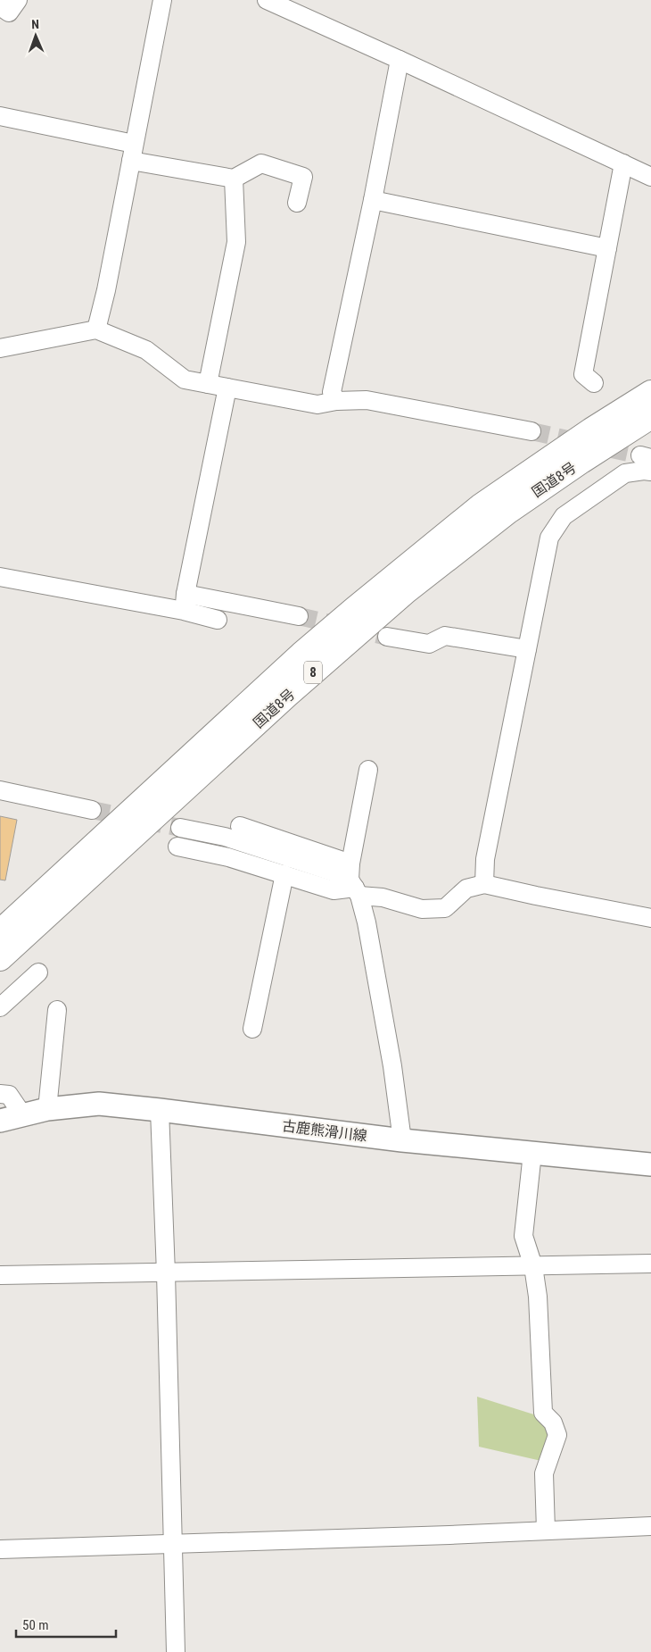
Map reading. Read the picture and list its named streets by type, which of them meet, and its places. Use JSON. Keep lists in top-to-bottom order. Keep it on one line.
{"streets":{"highway":["国道8号","8"],"main road":["古鹿熊滑川線"]},"scale_bar":"50 m","north":"top"}
